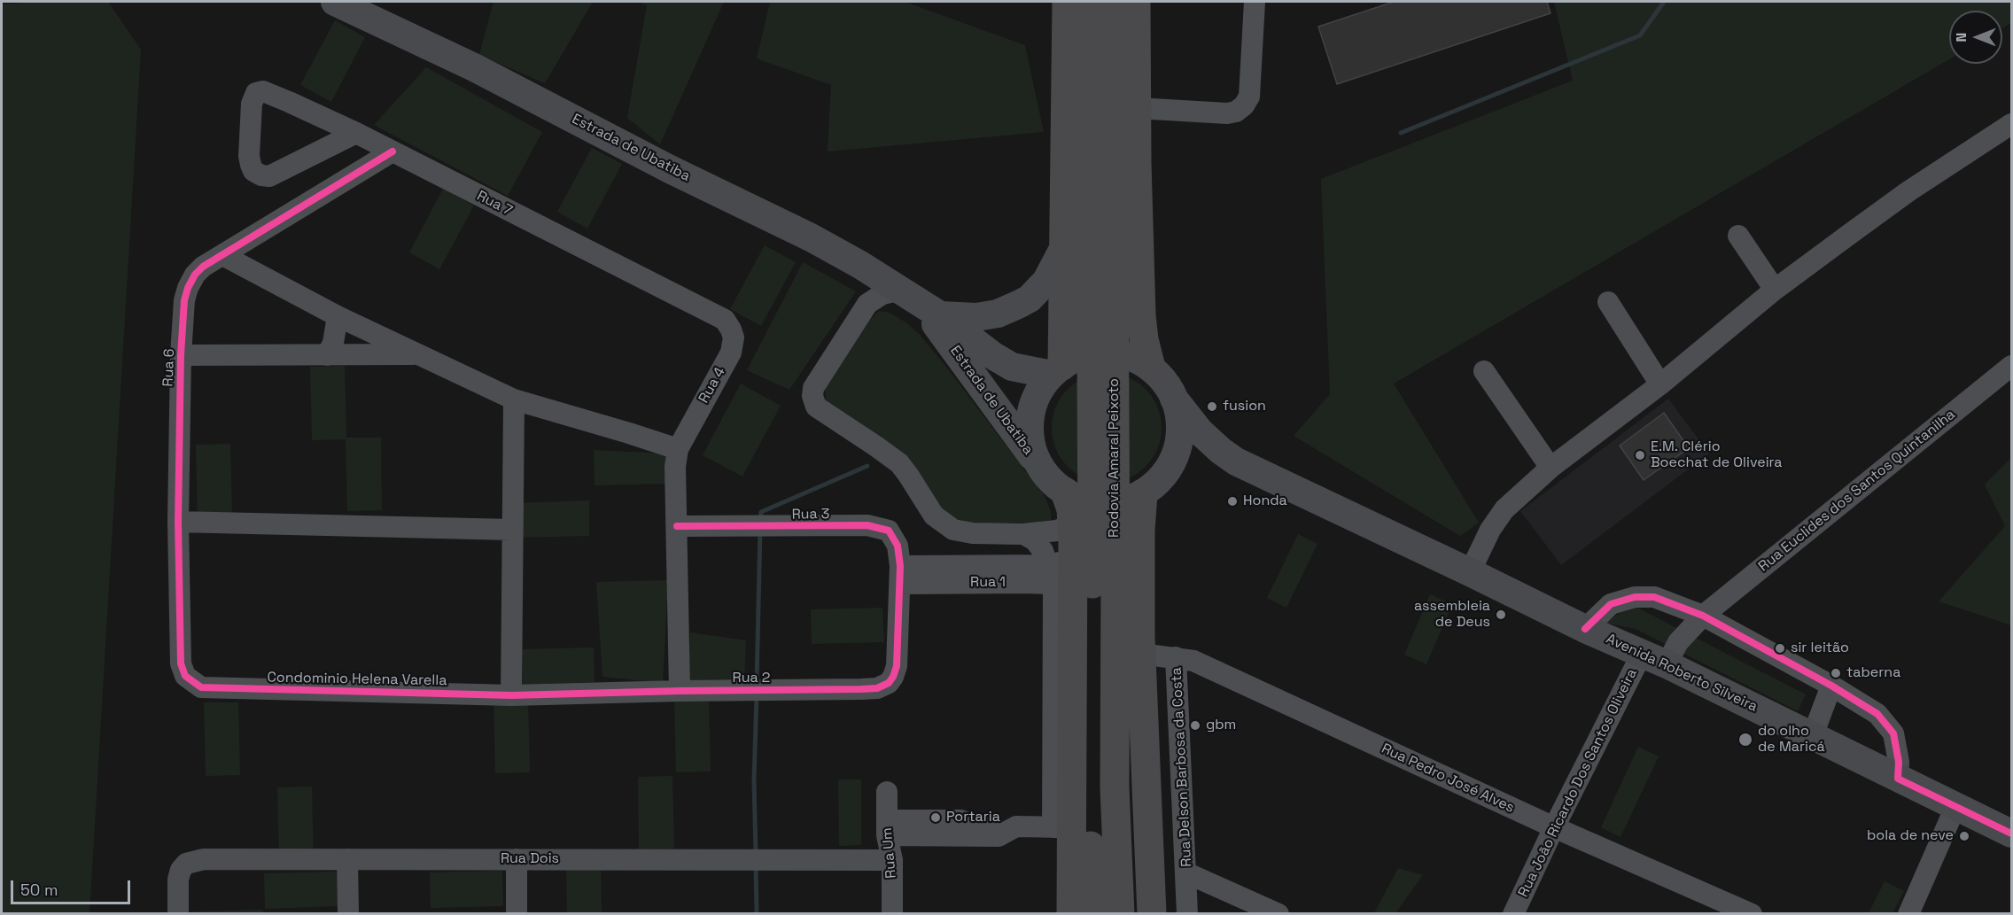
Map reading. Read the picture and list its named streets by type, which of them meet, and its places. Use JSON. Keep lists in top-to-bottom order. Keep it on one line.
{"streets":{"highway":["Rodovia Amaral Peixoto"],"main road":["Estrada de Ubatiba","Avenida Roberto Silveira"],"street":["Rua 7","Rua 6","Rua 4","Rua Euclides dos Santos Quintanilha","Rua 3","Rua 1","Rua 2","Condominio Helena Varella","Rua Delson Barbosa da Costa","Rua Pedro José Alves","Rua João Ricardo Dos Santos Oliveira","Rua Um","Rua Dois"]},"crossings":[["Estrada de Ubatiba","Avenida Roberto Silveira"],["Rua 7","Rua 6"],["Rua 7","Rua 4"],["Rua 6","Condominio Helena Varella"],["Rodovia Amaral Peixoto","Rua 1"],["Rua Euclides dos Santos Quintanilha","Avenida Roberto Silveira"],["Rua Euclides dos Santos Quintanilha","Rua João Ricardo Dos Santos Oliveira"],["Rua 3","Rua 1"],["Rua 3","Rua 2"],["Rua 1","Rua 2"],["Avenida Roberto Silveira","Rua João Ricardo Dos Santos Oliveira"],["Rua 2","Condominio Helena Varella"],["Rua Delson Barbosa da Costa","Rua Pedro José Alves"],["Rua Pedro José Alves","Rua João Ricardo Dos Santos Oliveira"],["Rua Um","Rua Dois"]],"places":["fusion","E.M. Clério Boechat de Oliveira","Honda","assembleia de Deus","sir leitão","taberna","gbm","do olho de Maricá","Portaria","bola de neve"],"scale_bar":"50 m","north":"left"}
